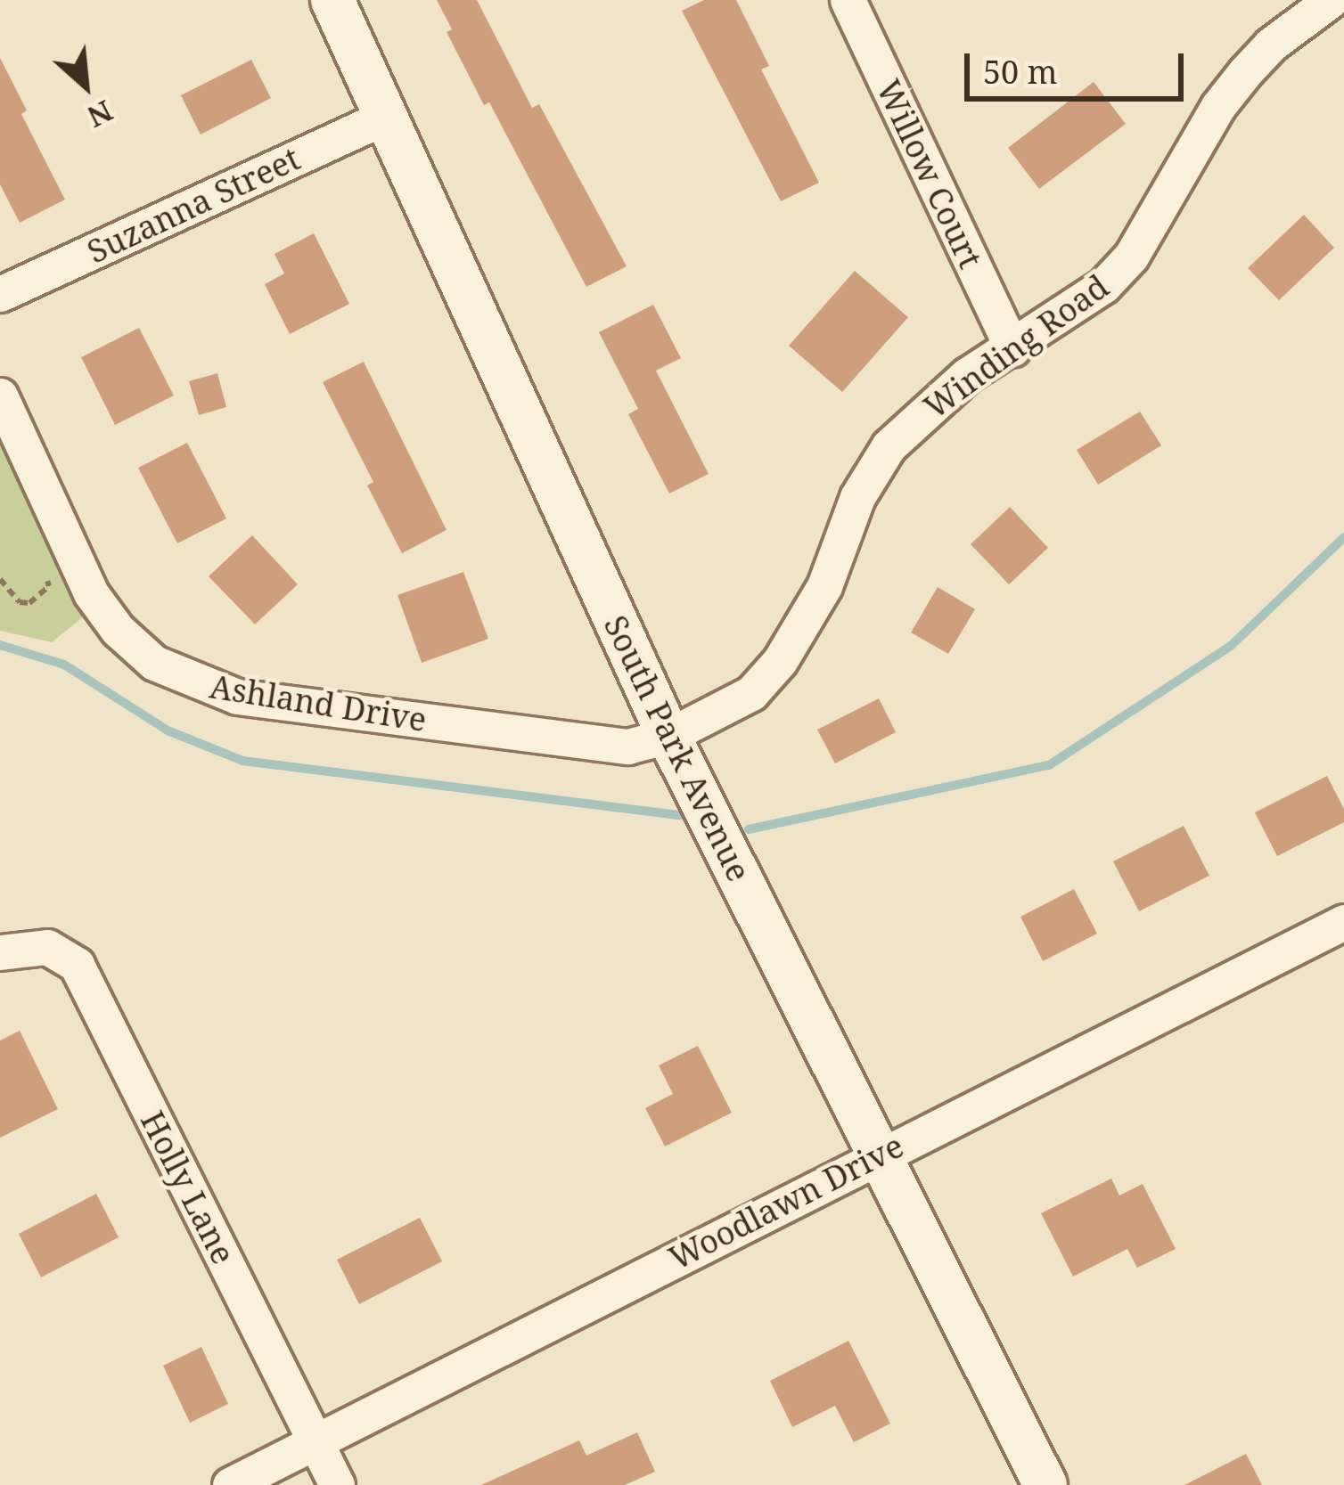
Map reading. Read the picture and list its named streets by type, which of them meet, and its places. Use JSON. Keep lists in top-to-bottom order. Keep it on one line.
{"streets":{"street":["Willow Court","Suzanna Street","Winding Road","Ashland Drive","South Park Avenue","Holly Lane","Woodlawn Drive"]},"crossings":[["Willow Court","Winding Road"],["Suzanna Street","South Park Avenue"],["Winding Road","Ashland Drive"],["Winding Road","South Park Avenue"],["Ashland Drive","South Park Avenue"],["South Park Avenue","Woodlawn Drive"],["Holly Lane","Woodlawn Drive"]],"scale_bar":"50 m","north":"bottom right"}
